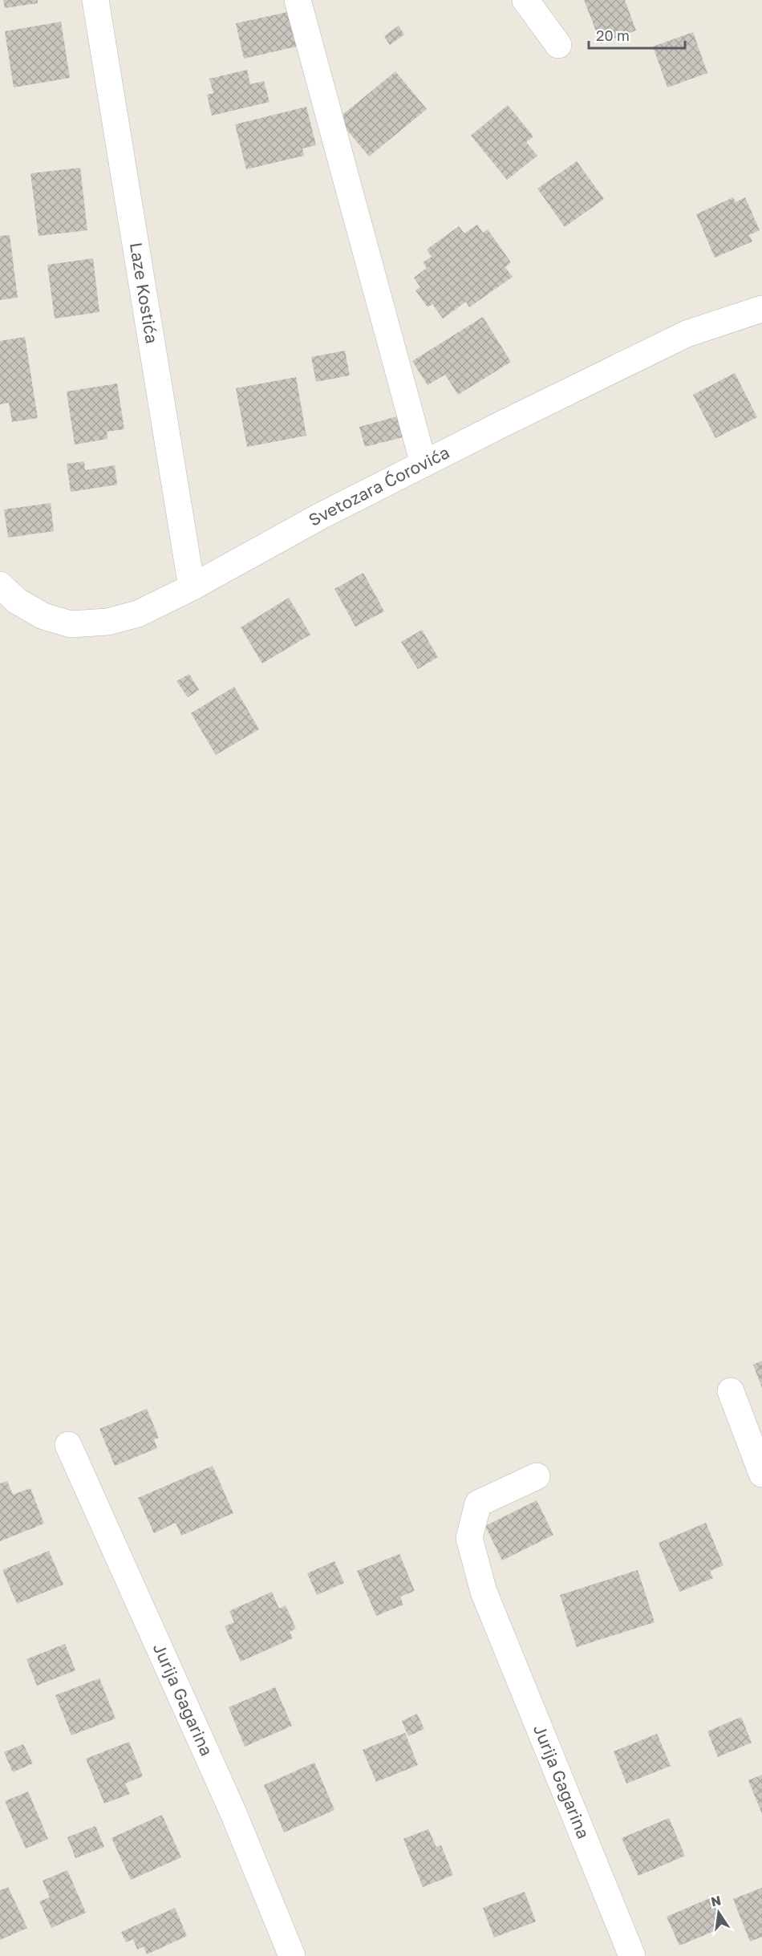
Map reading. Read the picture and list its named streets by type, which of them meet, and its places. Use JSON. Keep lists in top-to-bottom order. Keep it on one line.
{"streets":{"street":["Laze Kostića","Svetozara Ćorovića","Jurija Gagarina"]},"crossings":[["Laze Kostića","Svetozara Ćorovića"]],"scale_bar":"20 m","north":"top"}
